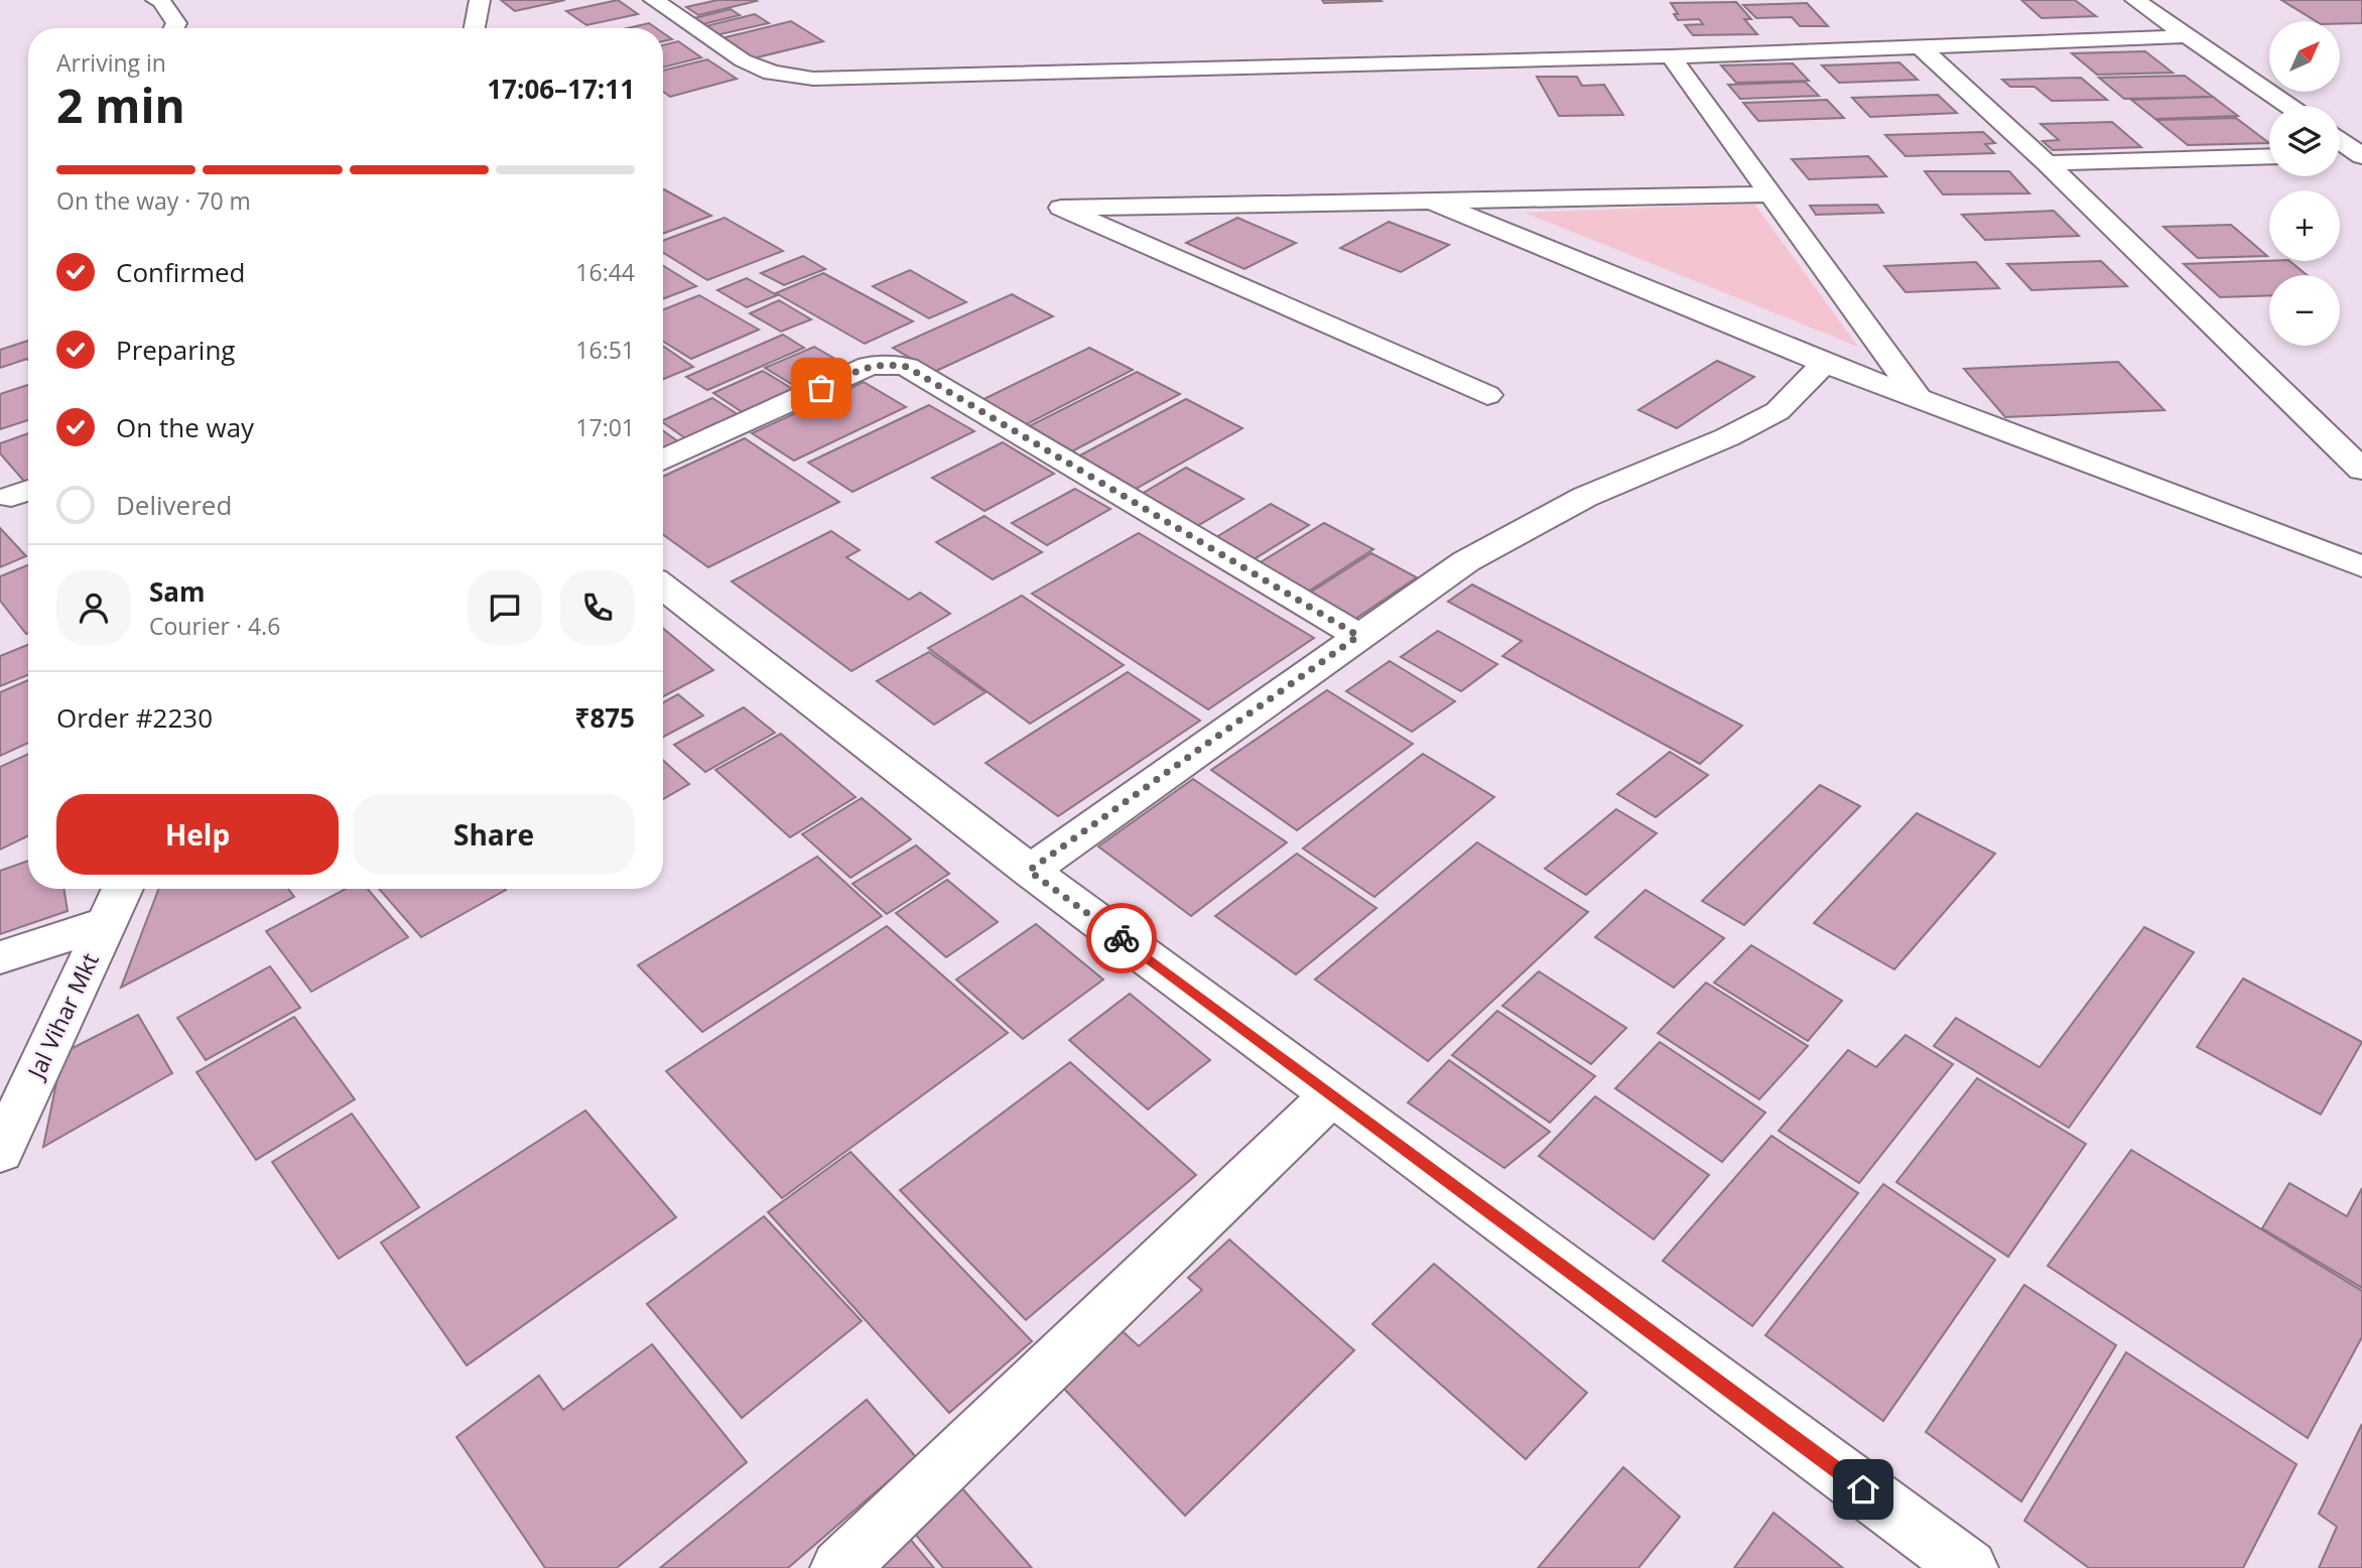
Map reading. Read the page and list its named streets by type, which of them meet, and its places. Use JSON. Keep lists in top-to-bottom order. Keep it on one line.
{"streets":{"street":["Jal Vihar Mkt"]},"north":"top right","page":{"map_buttons":["+","−"],"heading":["2 min","Arriving in","17:06–17:11"],"panel":["Sam","Courier · 4.6","Order #2230","₹875"],"bar":"On the way · 70 m","list":[["Confirmed","16:44"],["Preparing","16:51"],["On the way","17:01"],"Delivered"],"buttons":["Help","Share"]}}
